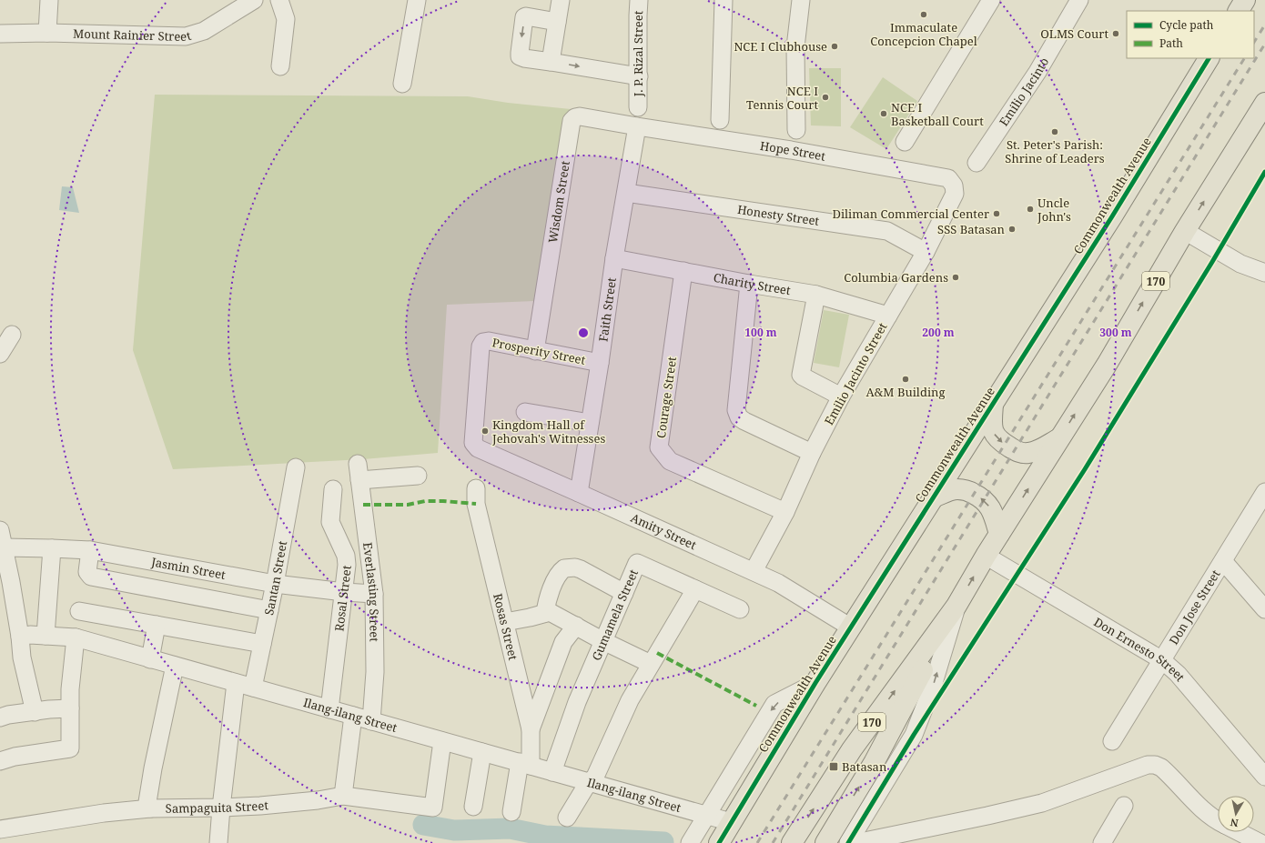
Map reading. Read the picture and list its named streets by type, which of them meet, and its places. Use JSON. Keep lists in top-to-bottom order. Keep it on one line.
{"streets":{"main road":["Commonwealth Avenue","170"],"street":["Mount Rainier Street","J. P. Rizal Street","Emilio Jacinto","Hope Street","Wisdom Street","Honesty Street","Charity Street","Faith Street","Prosperity Street","Emilio Jacinto Street","Courage Street","Amity Street","Jasmin Street","Santan Street","Everlasting Street","Rosal Street","Don Jose Street","Gumamela Street","Rosas Street","Don Ernesto Street","Ilang-ilang Street","Sampaguita Street"]},"crossings":[["Hope Street","Wisdom Street"],["Hope Street","Faith Street"],["Hope Street","Emilio Jacinto Street"],["Commonwealth Avenue","Amity Street"],["Commonwealth Avenue","Ilang-ilang Street"],["Wisdom Street","Faith Street"],["Wisdom Street","Prosperity Street"],["Honesty Street","Faith Street"],["Honesty Street","Emilio Jacinto Street"],["170","Don Ernesto Street"],["Charity Street","Faith Street"],["Charity Street","Emilio Jacinto Street"],["Charity Street","Courage Street"],["Faith Street","Prosperity Street"],["Faith Street","Amity Street"],["Prosperity Street","Amity Street"],["Emilio Jacinto Street","Courage Street"],["Emilio Jacinto Street","Amity Street"],["Jasmin Street","Santan Street"],["Jasmin Street","Everlasting Street"],["Jasmin Street","Rosal Street"],["Santan Street","Ilang-ilang Street"],["Everlasting Street","Ilang-ilang Street"],["Rosal Street","Ilang-ilang Street"],["Don Jose Street","Don Ernesto Street"],["Gumamela Street","Ilang-ilang Street"],["Rosas Street","Ilang-ilang Street"],["Ilang-ilang Street","Sampaguita Street"]],"places":{"other":["Immaculate Concepcion Chapel","OLMS Court","NCE I Clubhouse","NCE I Tennis Court","NCE I Basketball Court","St. Peter's Parish: Shrine of Leaders","Uncle John's","Diliman Commercial Center","SSS Batasan","Columbia Gardens","A&M Building","Kingdom Hall of Jehovah's Witnesses"],"transit":["Batasan"]},"legend":["Cycle path","Path"],"north":"bottom","rings":["100 m","200 m","300 m"]}
